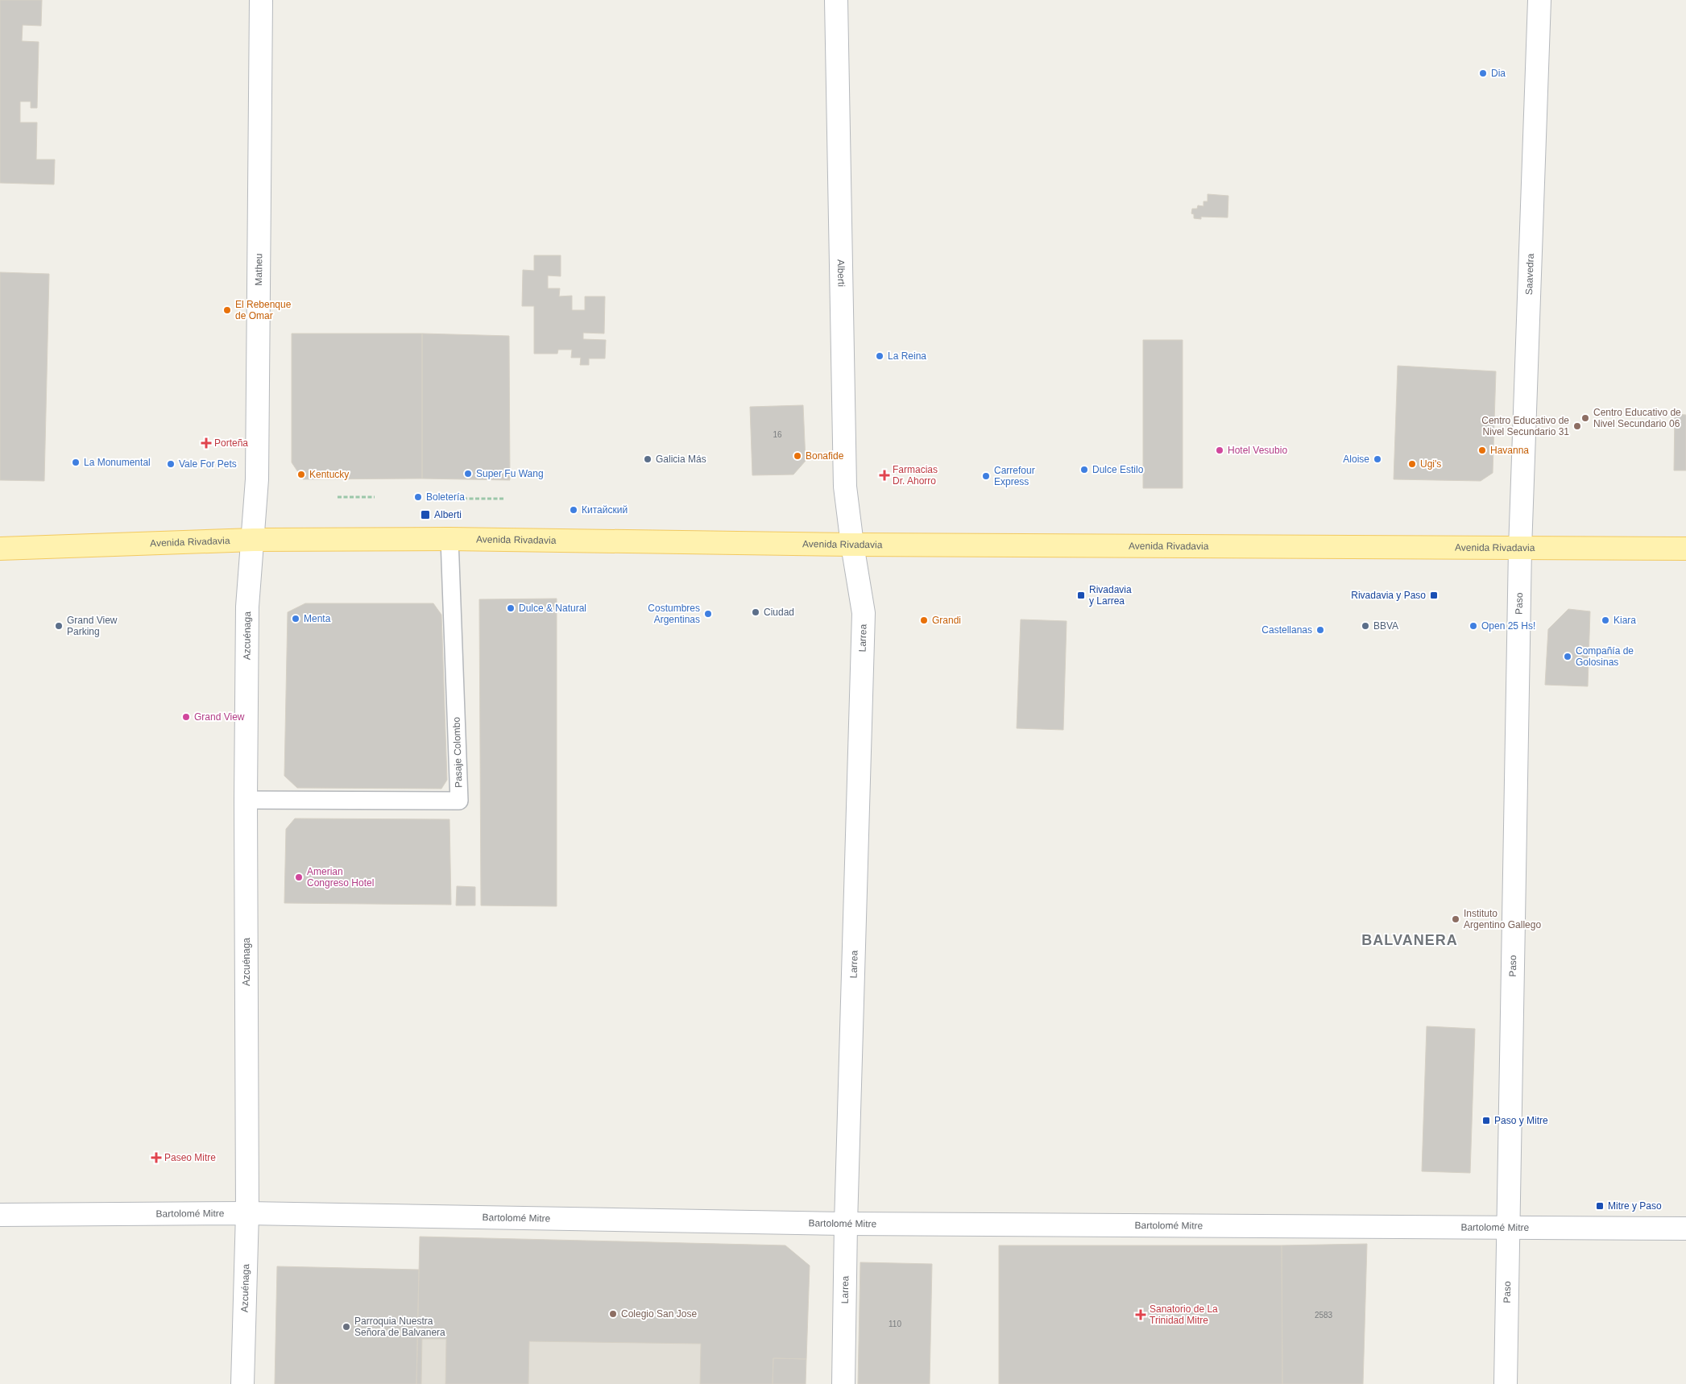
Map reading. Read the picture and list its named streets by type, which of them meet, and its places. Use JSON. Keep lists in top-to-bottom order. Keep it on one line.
{"streets":{"main road":["Avenida Rivadavia"],"street":["Matheu","Alberti","Saavedra","Paso","Azcuénaga","Larrea","Bartolomé Mitre"],"lane":["Pasaje Colombo"]},"crossings":[["Matheu","Avenida Rivadavia"],["Matheu","Azcuénaga"],["Alberti","Avenida Rivadavia"],["Alberti","Larrea"],["Saavedra","Avenida Rivadavia"],["Saavedra","Paso"],["Avenida Rivadavia","Paso"],["Avenida Rivadavia","Azcuénaga"],["Avenida Rivadavia","Larrea"],["Avenida Rivadavia","Pasaje Colombo"],["Paso","Bartolomé Mitre"],["Azcuénaga","Pasaje Colombo"],["Azcuénaga","Bartolomé Mitre"],["Larrea","Bartolomé Mitre"]],"districts":["BALVANERA"],"places":{"other":["Dia","El Rebenque de Omar","La Reina","Centro Educativo de Nivel Secundario 06","Centro Educativo de Nivel Secundario 31","Hotel Vesubio","Havanna","Bonafide","Galicia Más","Aloise","La Monumental","Vale For Pets","Ugi's","Dulce Estilo","Super Fu Wang","Kentucky","Carrefour Express","Boletería","Китайский","Dulce & Natural","Ciudad","Costumbres Argentinas","Menta","Grandi","Kiara","Grand View Parking","BBVA","Open 25 Hs!","Castellanas","Compañía de Golosinas","Grand View","Amerian Congreso Hotel","Instituto Argentino Gallego","Colegio San Jose","Parroquia Nuestra Señora de Balvanera"],"health":["Porteña","Farmacias Dr. Ahorro","Paseo Mitre","Sanatorio de La Trinidad Mitre"],"transit":["Alberti","Rivadavia y Larrea","Rivadavia y Paso","Paso y Mitre","Mitre y Paso"]},"house_numbers":["16","2583","110"]}
